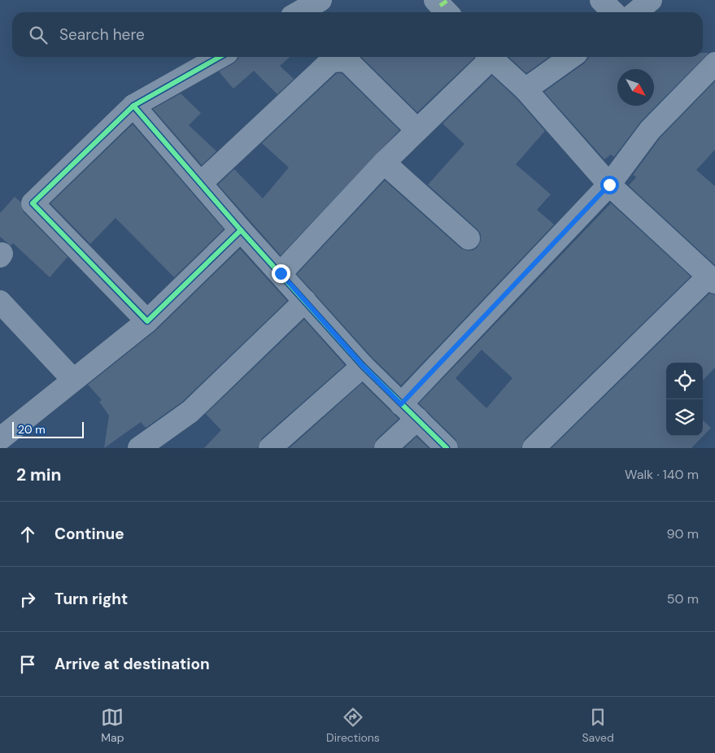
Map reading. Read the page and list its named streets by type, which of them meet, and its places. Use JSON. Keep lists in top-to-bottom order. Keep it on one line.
{"scale_bar":"20 m","north":"bottom right","page":{"search":"Search here","scale":"20 m","heading":["2 min","Walk · 140 m"],"list":[["Continue","90 m"],["Turn right","50 m"],"Arrive at destination"],"nav":["Map","Directions","Saved"]}}
